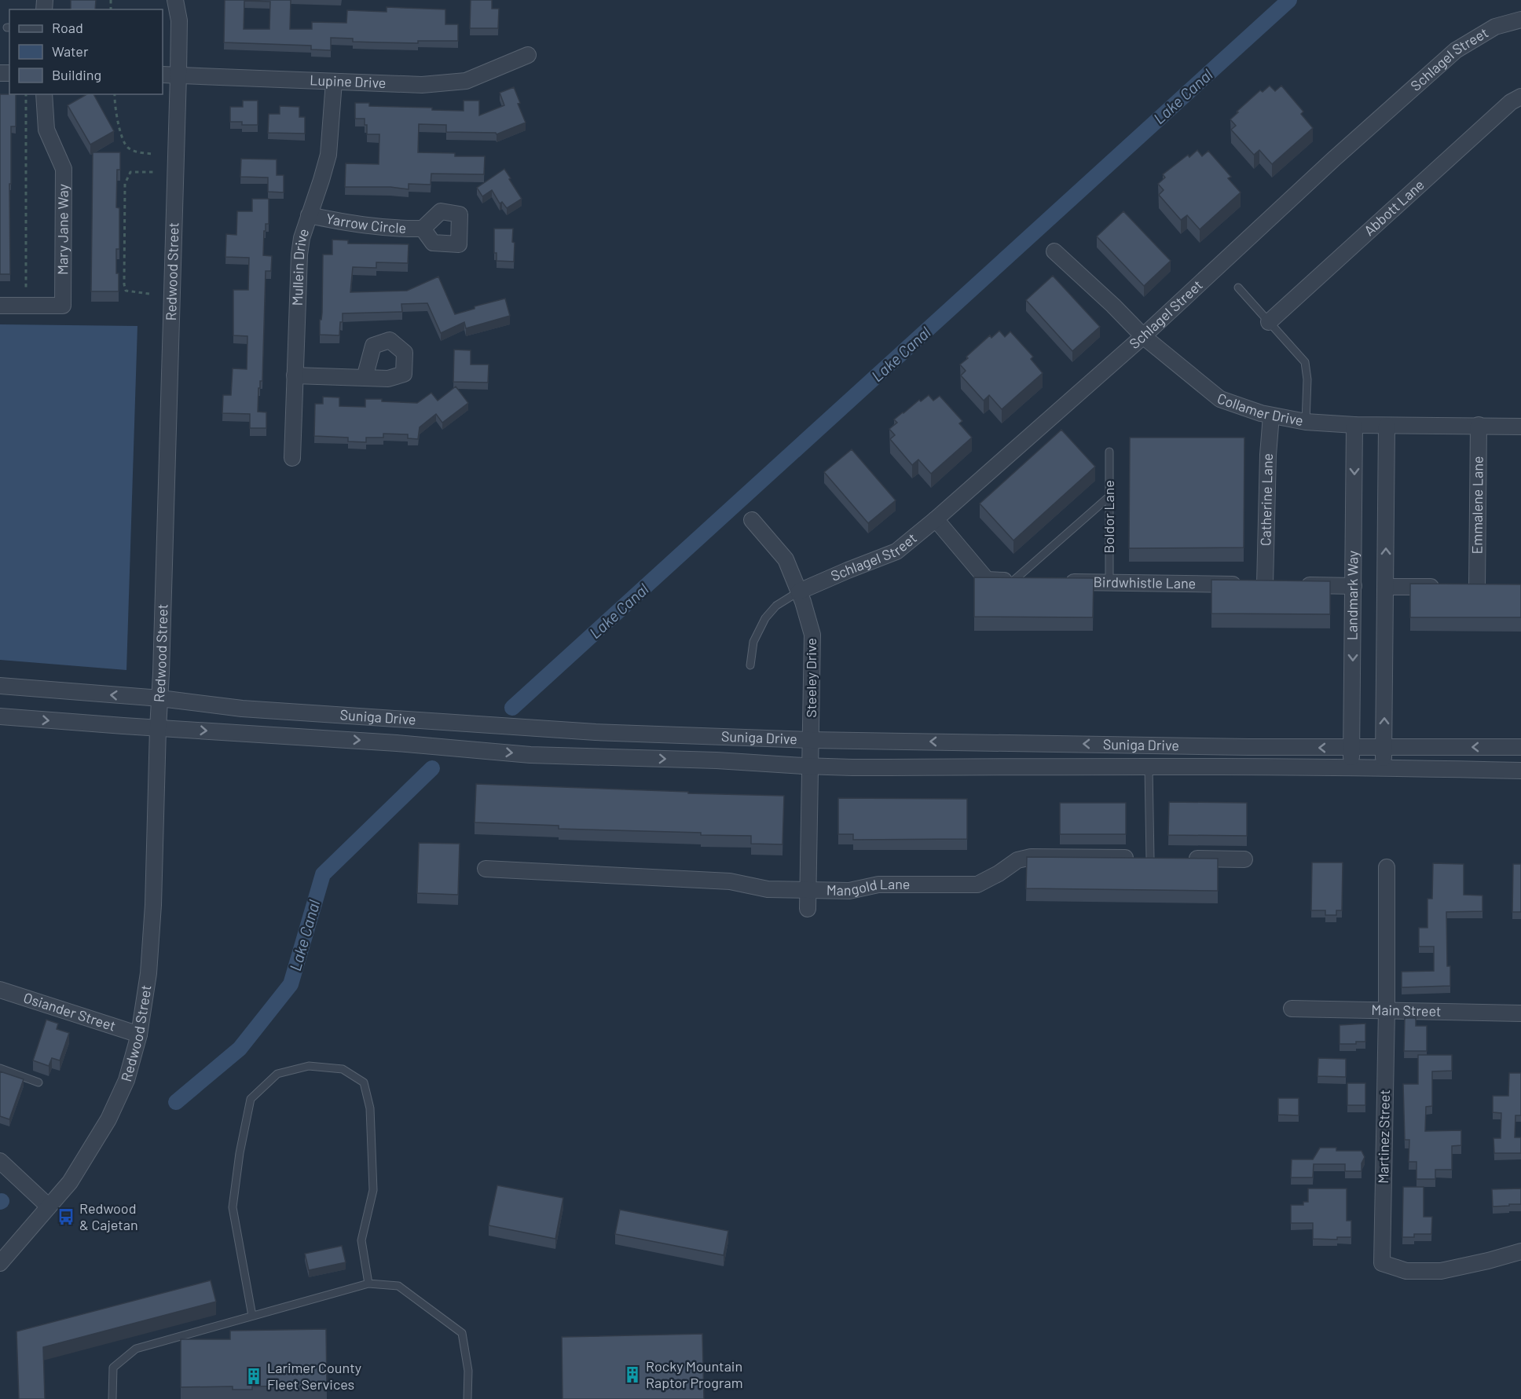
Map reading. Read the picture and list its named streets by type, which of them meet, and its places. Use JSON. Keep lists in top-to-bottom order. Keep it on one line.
{"streets":{"street":["Schlagel Street","Lupine Drive","Abbott Lane","Yarrow Circle","Mary Jane Way","Mullein Drive","Redwood Street","Collamer Drive","Catherine Lane","Emmalene Lane","Birdwhistle Lane","Landmark Way","Steeley Drive","Suniga Drive","Mangold Lane","Main Street","Osiander Street","Martinez Street"],"lane":["Boldor Lane"]},"crossings":[["Schlagel Street","Collamer Drive"],["Schlagel Street","Steeley Drive"],["Lupine Drive","Mullein Drive"],["Lupine Drive","Redwood Street"],["Yarrow Circle","Mullein Drive"],["Redwood Street","Suniga Drive"],["Redwood Street","Osiander Street"],["Collamer Drive","Catherine Lane"],["Collamer Drive","Emmalene Lane"],["Collamer Drive","Landmark Way"],["Catherine Lane","Birdwhistle Lane"],["Boldor Lane","Birdwhistle Lane"],["Birdwhistle Lane","Landmark Way"],["Landmark Way","Suniga Drive"],["Steeley Drive","Suniga Drive"],["Steeley Drive","Mangold Lane"],["Main Street","Martinez Street"]],"water":["Lake Canal"],"places":{"bus stop":["Redwood & Cajetan"],"building":["Rocky Mountain Raptor Program","Larimer County Fleet Services"]},"legend":["Road","Water","Building"]}
